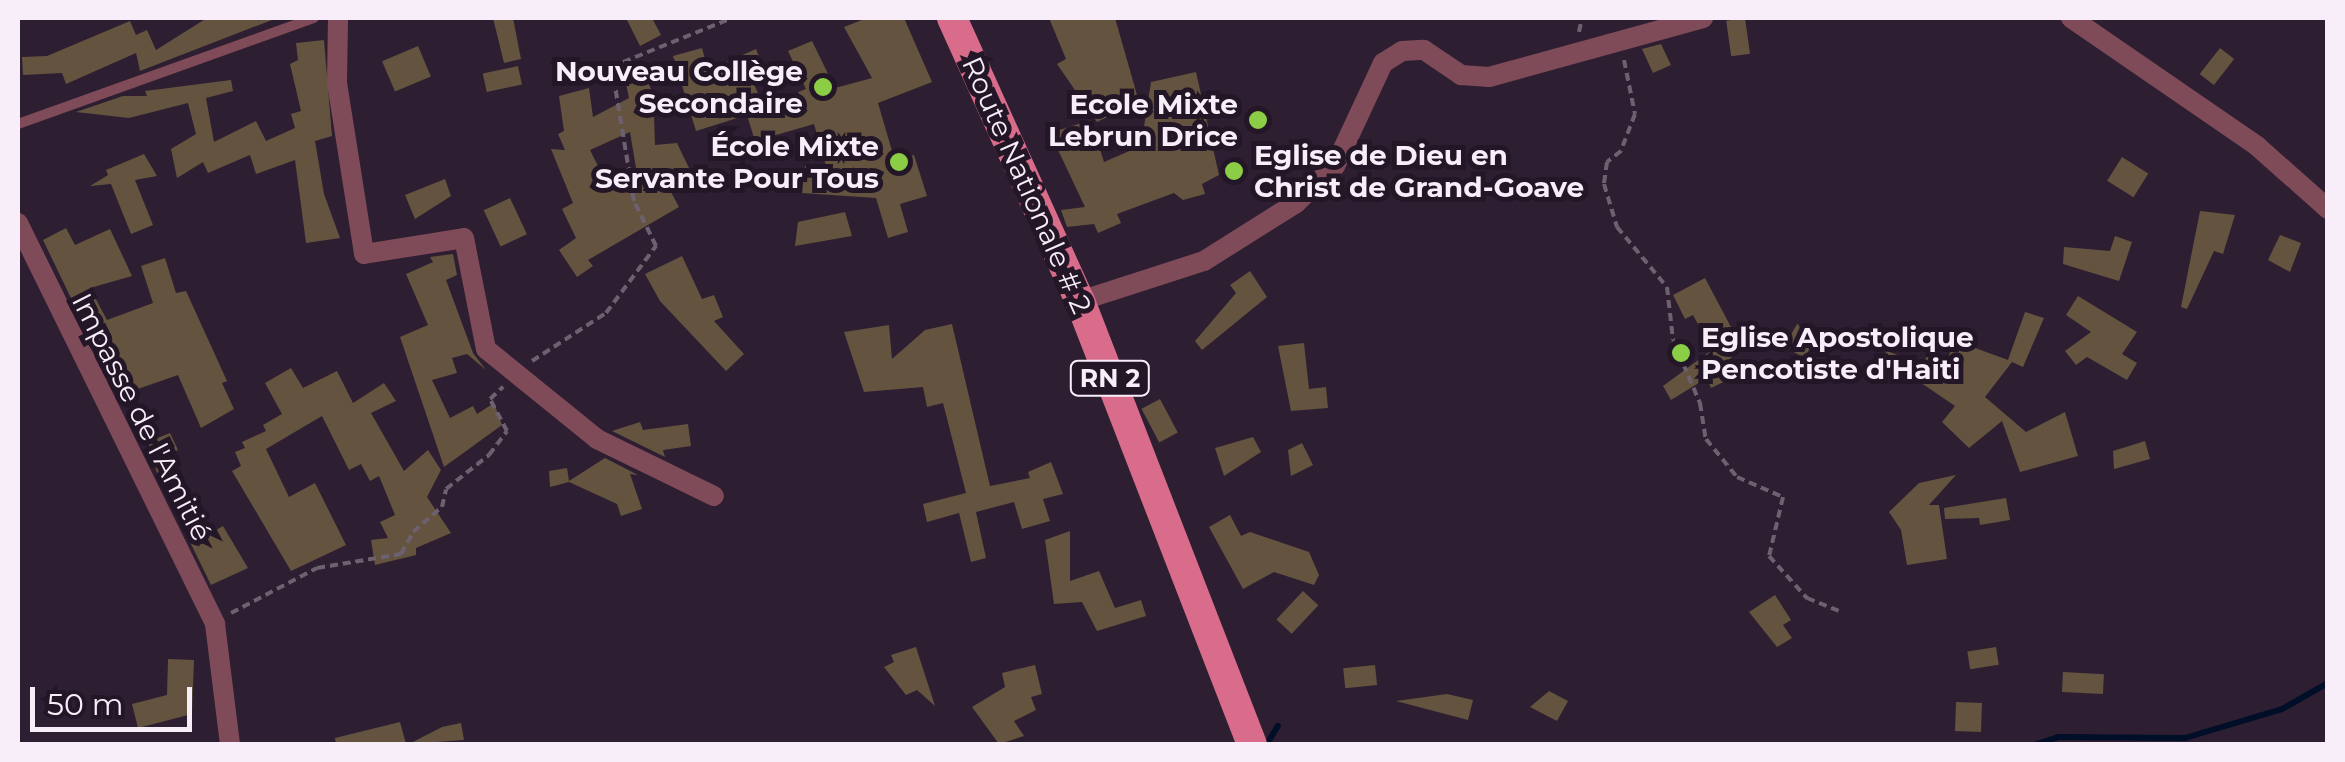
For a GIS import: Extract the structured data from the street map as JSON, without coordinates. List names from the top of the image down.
{
  "streets": {
    "main road": ["Route Nationale # 2", "RN 2"],
    "street": ["Impasse de l'Amitié"]
  },
  "places": [
    "Nouveau Collège Secondaire",
    "Ecole Mixte Lebrun Drice",
    "École Mixte Servante Pour Tous",
    "Eglise de Dieu en Christ de Grand-Goave",
    "Eglise Apostolique Pencotiste d'Haiti"
  ],
  "scale_bar": "50 m"
}
